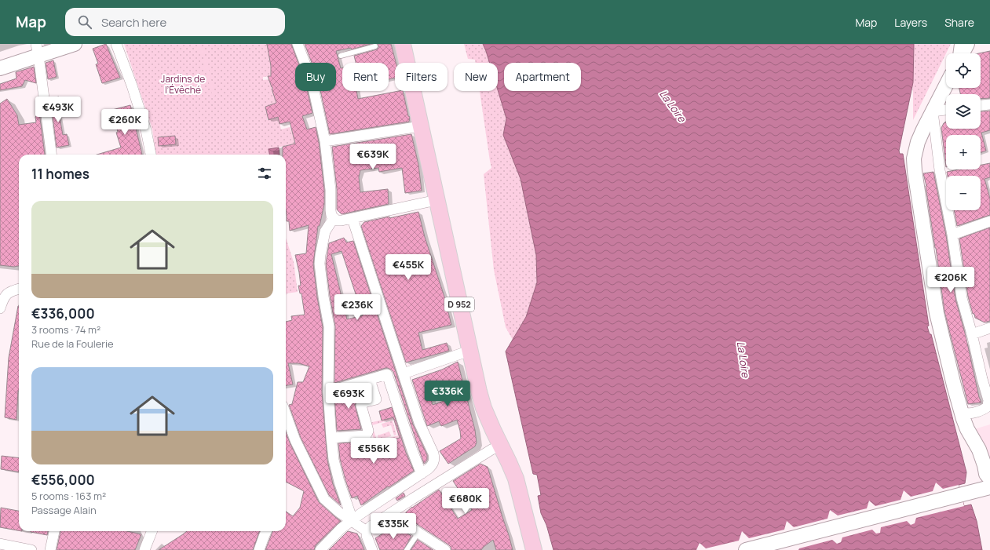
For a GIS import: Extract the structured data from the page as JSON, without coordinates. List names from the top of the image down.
{
  "streets": {
    "main road": ["D 952"]
  },
  "water": ["La Loire"],
  "parks": ["Jardins de l’Évêché"],
  "page": {
    "header": "Map",
    "search": "Search here",
    "nav": ["Map", "Layers", "Share"],
    "map_buttons": ["+", "−"],
    "chip": [
      "Buy",
      "Rent",
      "Filters",
      "New",
      "Apartment"
    ],
    "price": [
      "€493K",
      "€260K",
      "€639K",
      "€455K",
      "€206K",
      "€236K",
      "€336K",
      "€693K",
      "€556K",
      "€680K",
      "€335K"
    ],
    "heading": "11 homes",
    "list": [
      {
        "name": "€336,000",
        "note": "3 rooms · 74 m² · Rue de la Foulerie"
      },
      {
        "name": "€556,000",
        "note": "5 rooms · 163 m² · Passage Alain"
      }
    ]
  }
}
